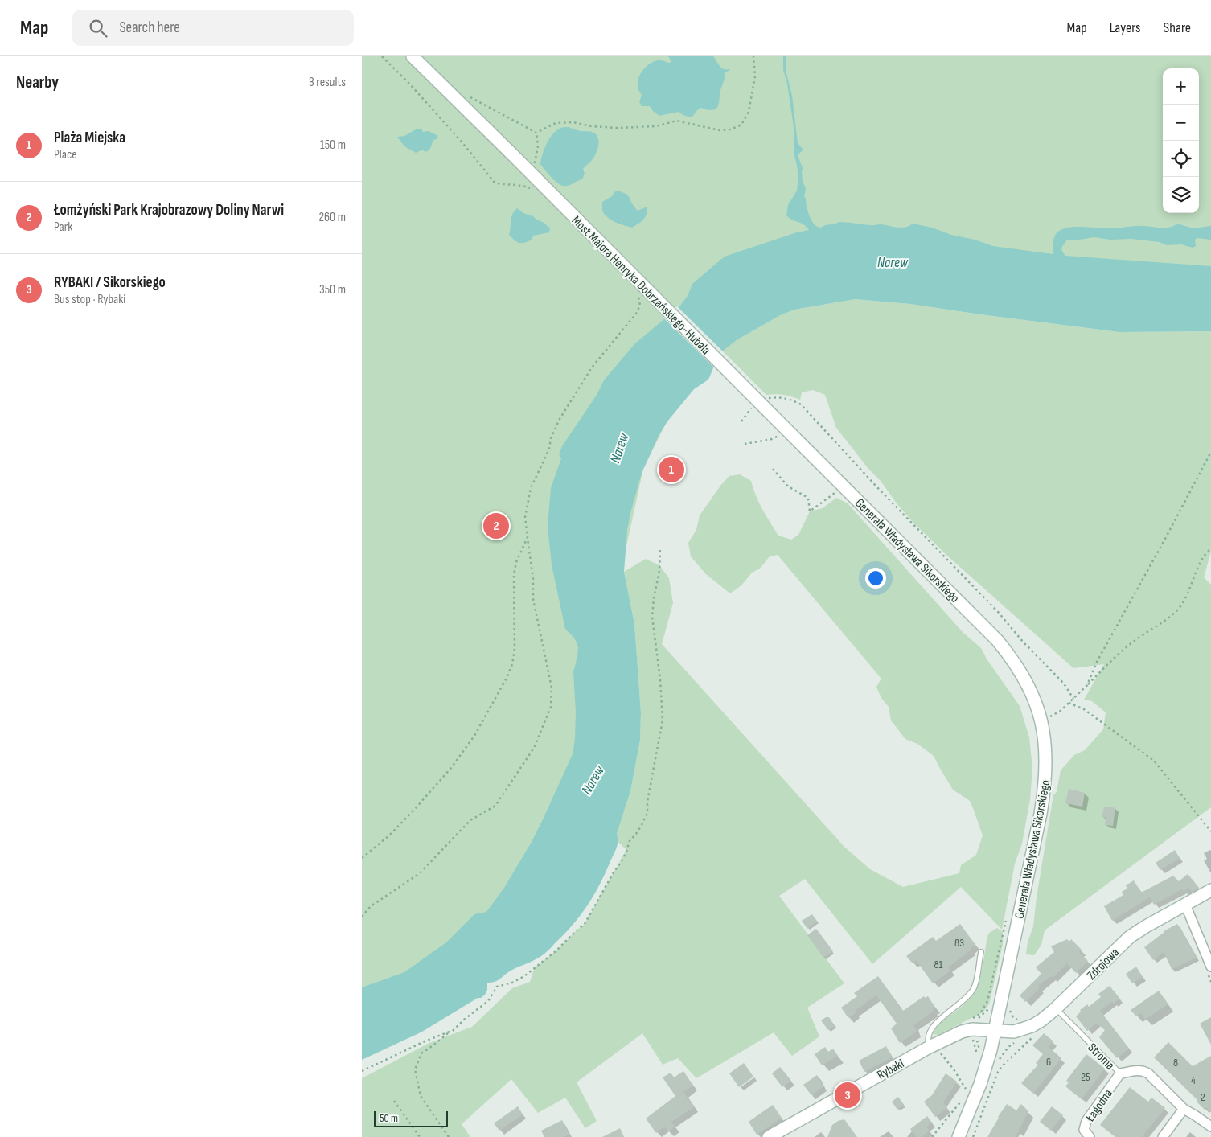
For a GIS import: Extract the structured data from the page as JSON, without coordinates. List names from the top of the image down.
{
  "streets": {
    "street": [
      "Most Majora Henryka Dobrzańskiego-Hubala",
      "Generała Władysława Sikorskiego",
      "Zdrojowa",
      "Stroma",
      "Rybaki",
      "Łagodna"
    ]
  },
  "crossings": [
    ["Most Majora Henryka Dobrzańskiego-Hubala", "Generała Władysława Sikorskiego"],
    ["Generała Władysława Sikorskiego", "Zdrojowa"],
    ["Generała Władysława Sikorskiego", "Rybaki"],
    ["Zdrojowa", "Stroma"],
    ["Zdrojowa", "Rybaki"],
    ["Stroma", "Łagodna"]
  ],
  "water": ["Narew"],
  "house_numbers": [
    "83",
    "81",
    "6",
    "8",
    "25",
    "4",
    "2"
  ],
  "scale_bar": "50 m",
  "page": {
    "header": "Map",
    "search": "Search here",
    "nav": ["Map", "Layers", "Share"],
    "heading": ["Nearby", "3 results"],
    "map_buttons": ["+", "−"],
    "list": [
      {
        "mark": "1",
        "name": "Plaża Miejska",
        "note": "Place",
        "value": "150 m"
      },
      {
        "mark": "2",
        "name": "Łomżyński Park Krajobrazowy Doliny Narwi",
        "note": "Park",
        "value": "260 m"
      },
      {
        "mark": "3",
        "name": "RYBAKI / Sikorskiego",
        "note": "Bus stop · Rybaki",
        "value": "350 m"
      }
    ],
    "pins": ["1", "2", "3"],
    "scale": "50 m"
  }
}
